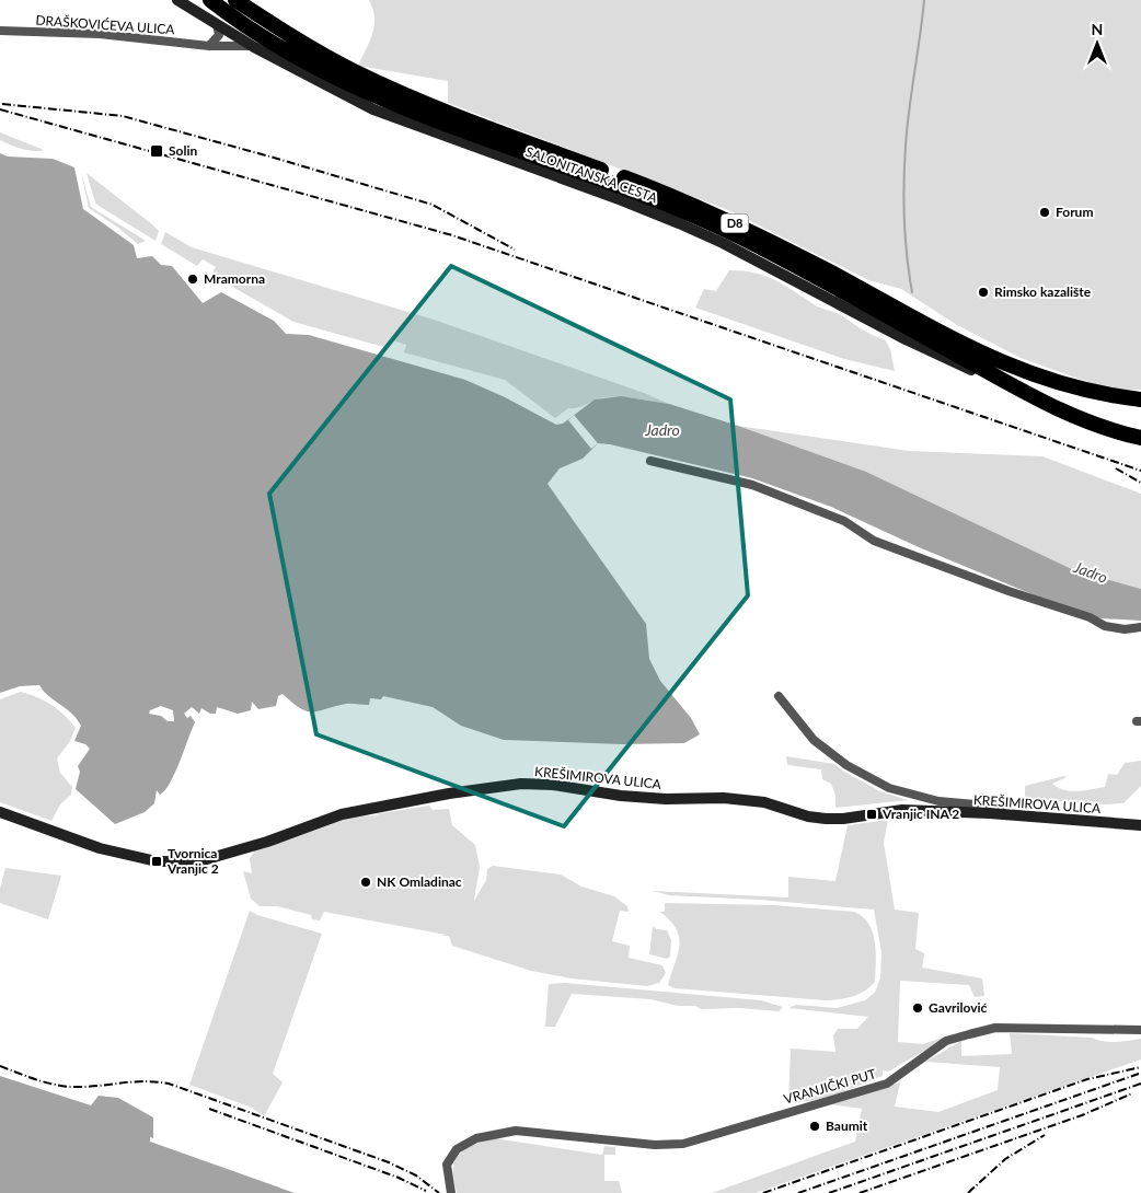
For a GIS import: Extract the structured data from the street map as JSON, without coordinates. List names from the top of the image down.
{
  "streets": {
    "highway": ["D8"],
    "main road": ["SALONITANSKA CESTA", "KREŠIMIROVA ULICA"],
    "street": ["DRAŠKOVIĆEVA ULICA", "VRANJIČKI PUT"]
  },
  "crossings": [
    ["DRAŠKOVIĆEVA ULICA", "SALONITANSKA CESTA"],
    ["SALONITANSKA CESTA", "D8"]
  ],
  "water": ["Jadro"],
  "places": {
    "transit": ["Solin", "Vranjic INA 2", "Tvornica Vranjic 2"],
    "other": [
      "Forum",
      "Mramorna",
      "Rimsko kazalište",
      "NK Omladinac",
      "Gavrilović",
      "Baumit"
    ]
  },
  "north": "top"
}
